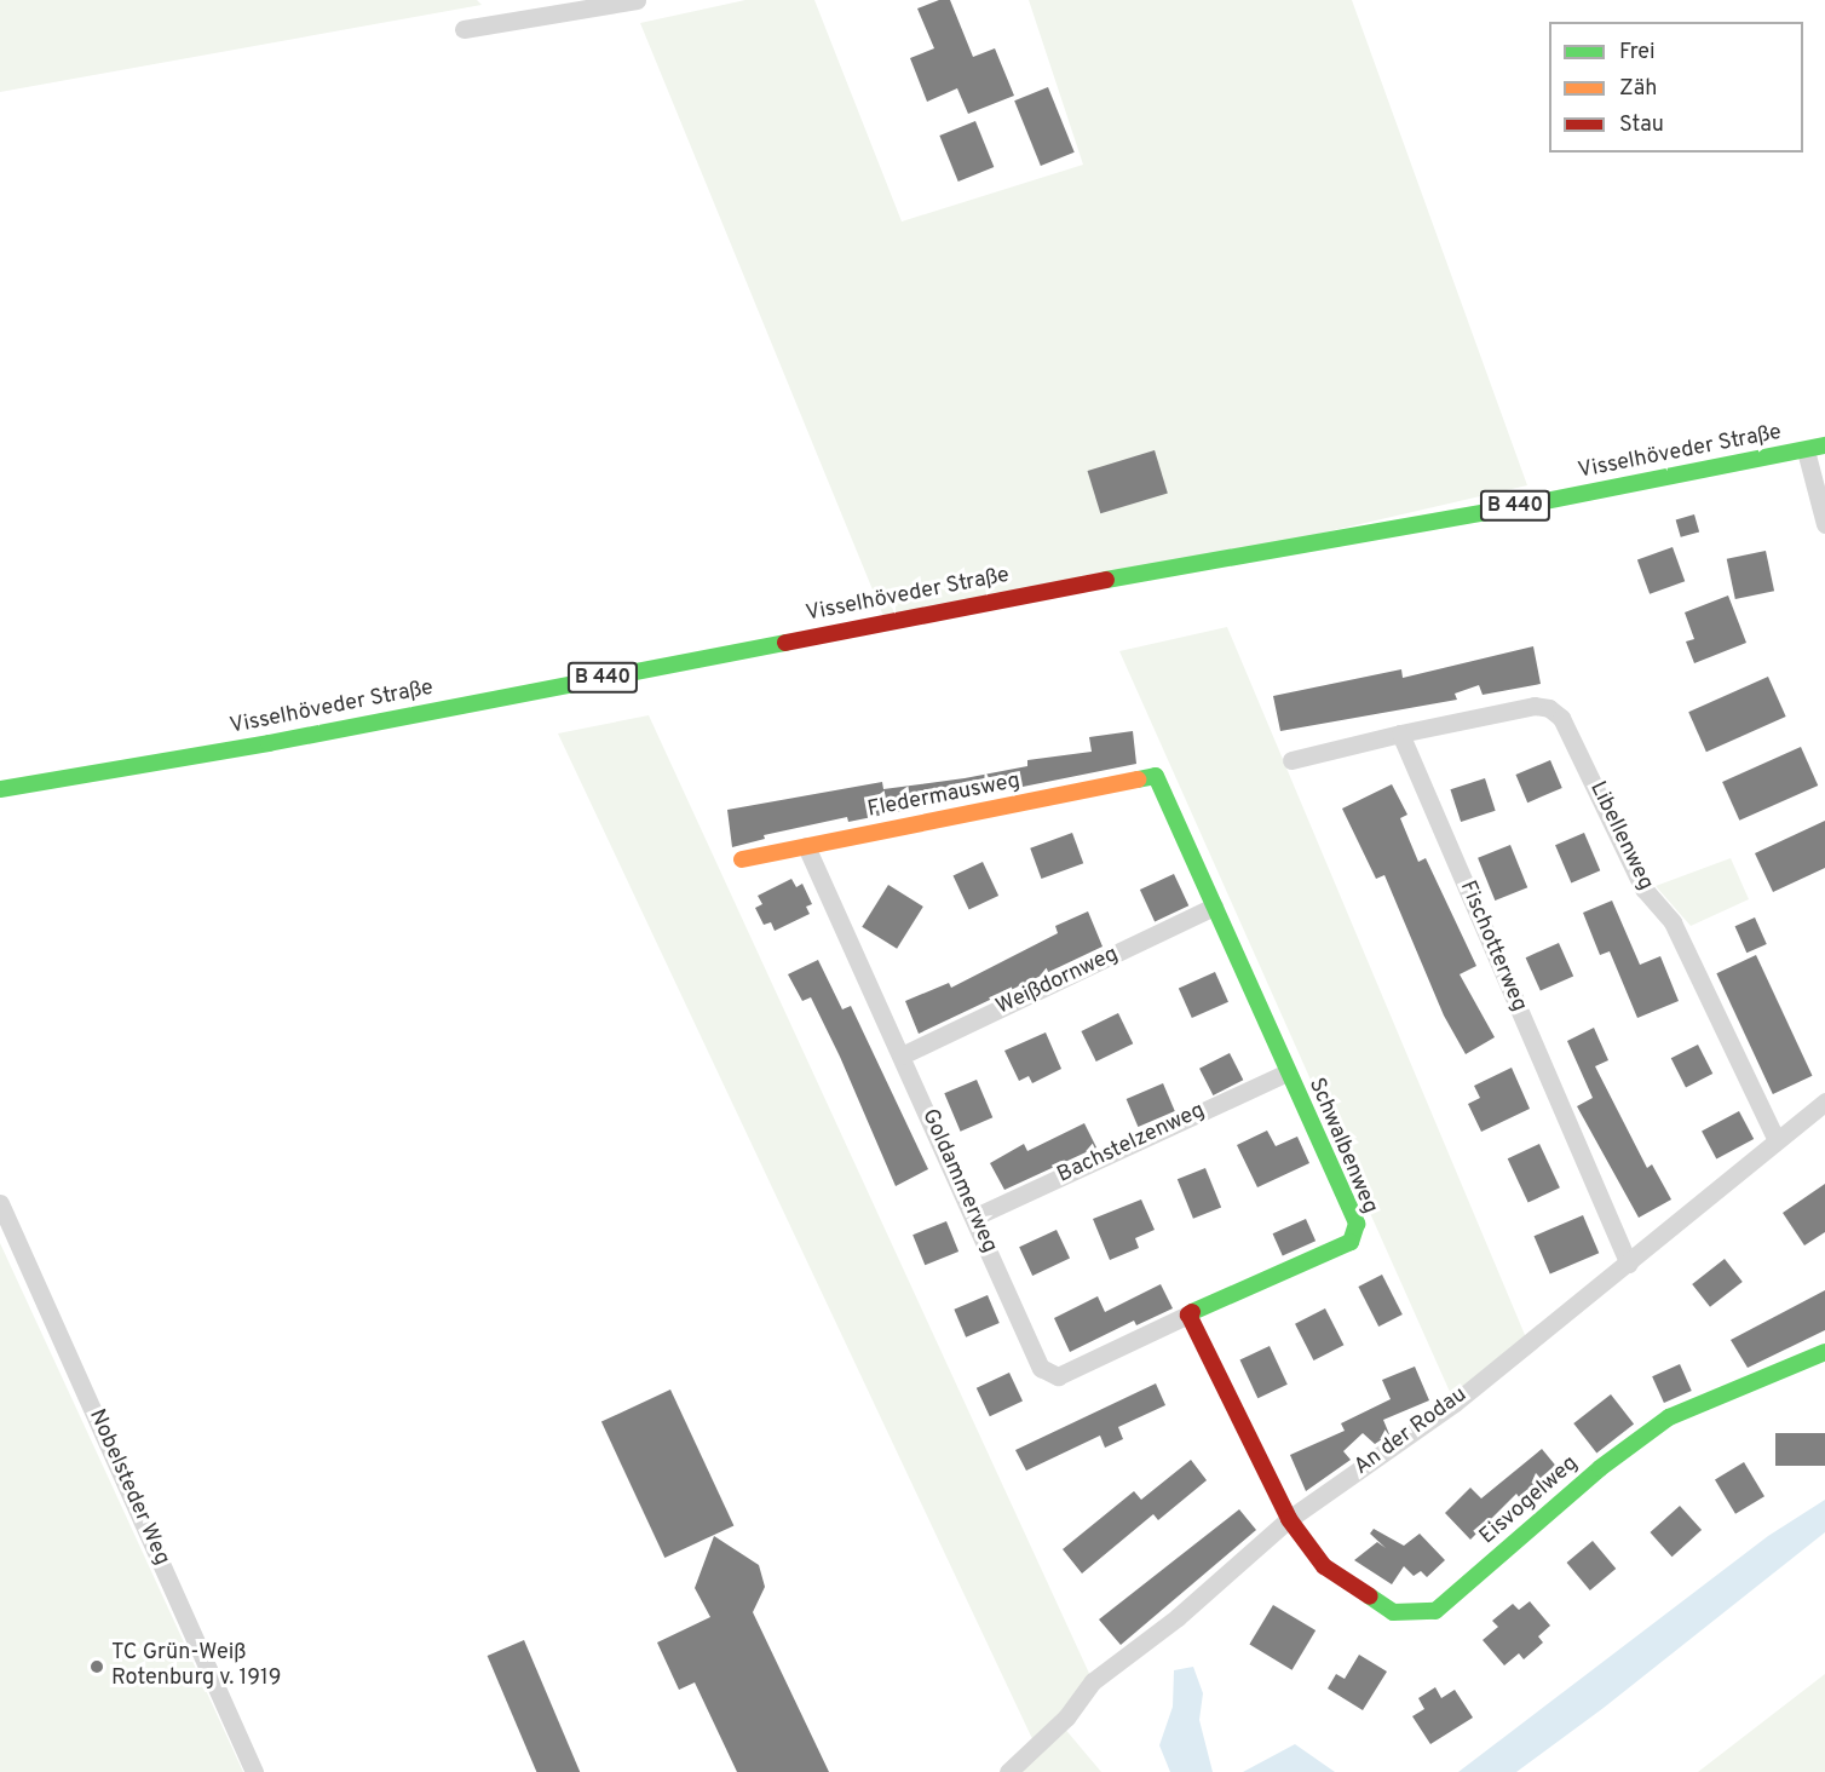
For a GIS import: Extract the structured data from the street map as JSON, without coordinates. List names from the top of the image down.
{
  "streets": {
    "street": [
      "Visselhöveder Straße",
      "B 440",
      "Fledermausweg",
      "Libellenweg",
      "Fischotterweg",
      "Weißdornweg",
      "Bachstelzenweg",
      "Schwalbenweg",
      "Goldammerweg",
      "An der Rodau",
      "Nobelsteder Weg",
      "Eisvogelweg"
    ]
  },
  "crossings": [
    ["Fledermausweg", "Schwalbenweg"],
    ["Fledermausweg", "Goldammerweg"],
    ["Libellenweg", "Fischotterweg"],
    ["Libellenweg", "An der Rodau"],
    ["Fischotterweg", "An der Rodau"],
    ["Weißdornweg", "Schwalbenweg"],
    ["Weißdornweg", "Goldammerweg"],
    ["Bachstelzenweg", "Schwalbenweg"],
    ["Bachstelzenweg", "Goldammerweg"],
    ["Schwalbenweg", "Goldammerweg"],
    ["An der Rodau", "Eisvogelweg"]
  ],
  "places": ["TC Grün-Weiß Rotenburg v. 1919"],
  "legend": ["Frei", "Zäh", "Stau"]
}
